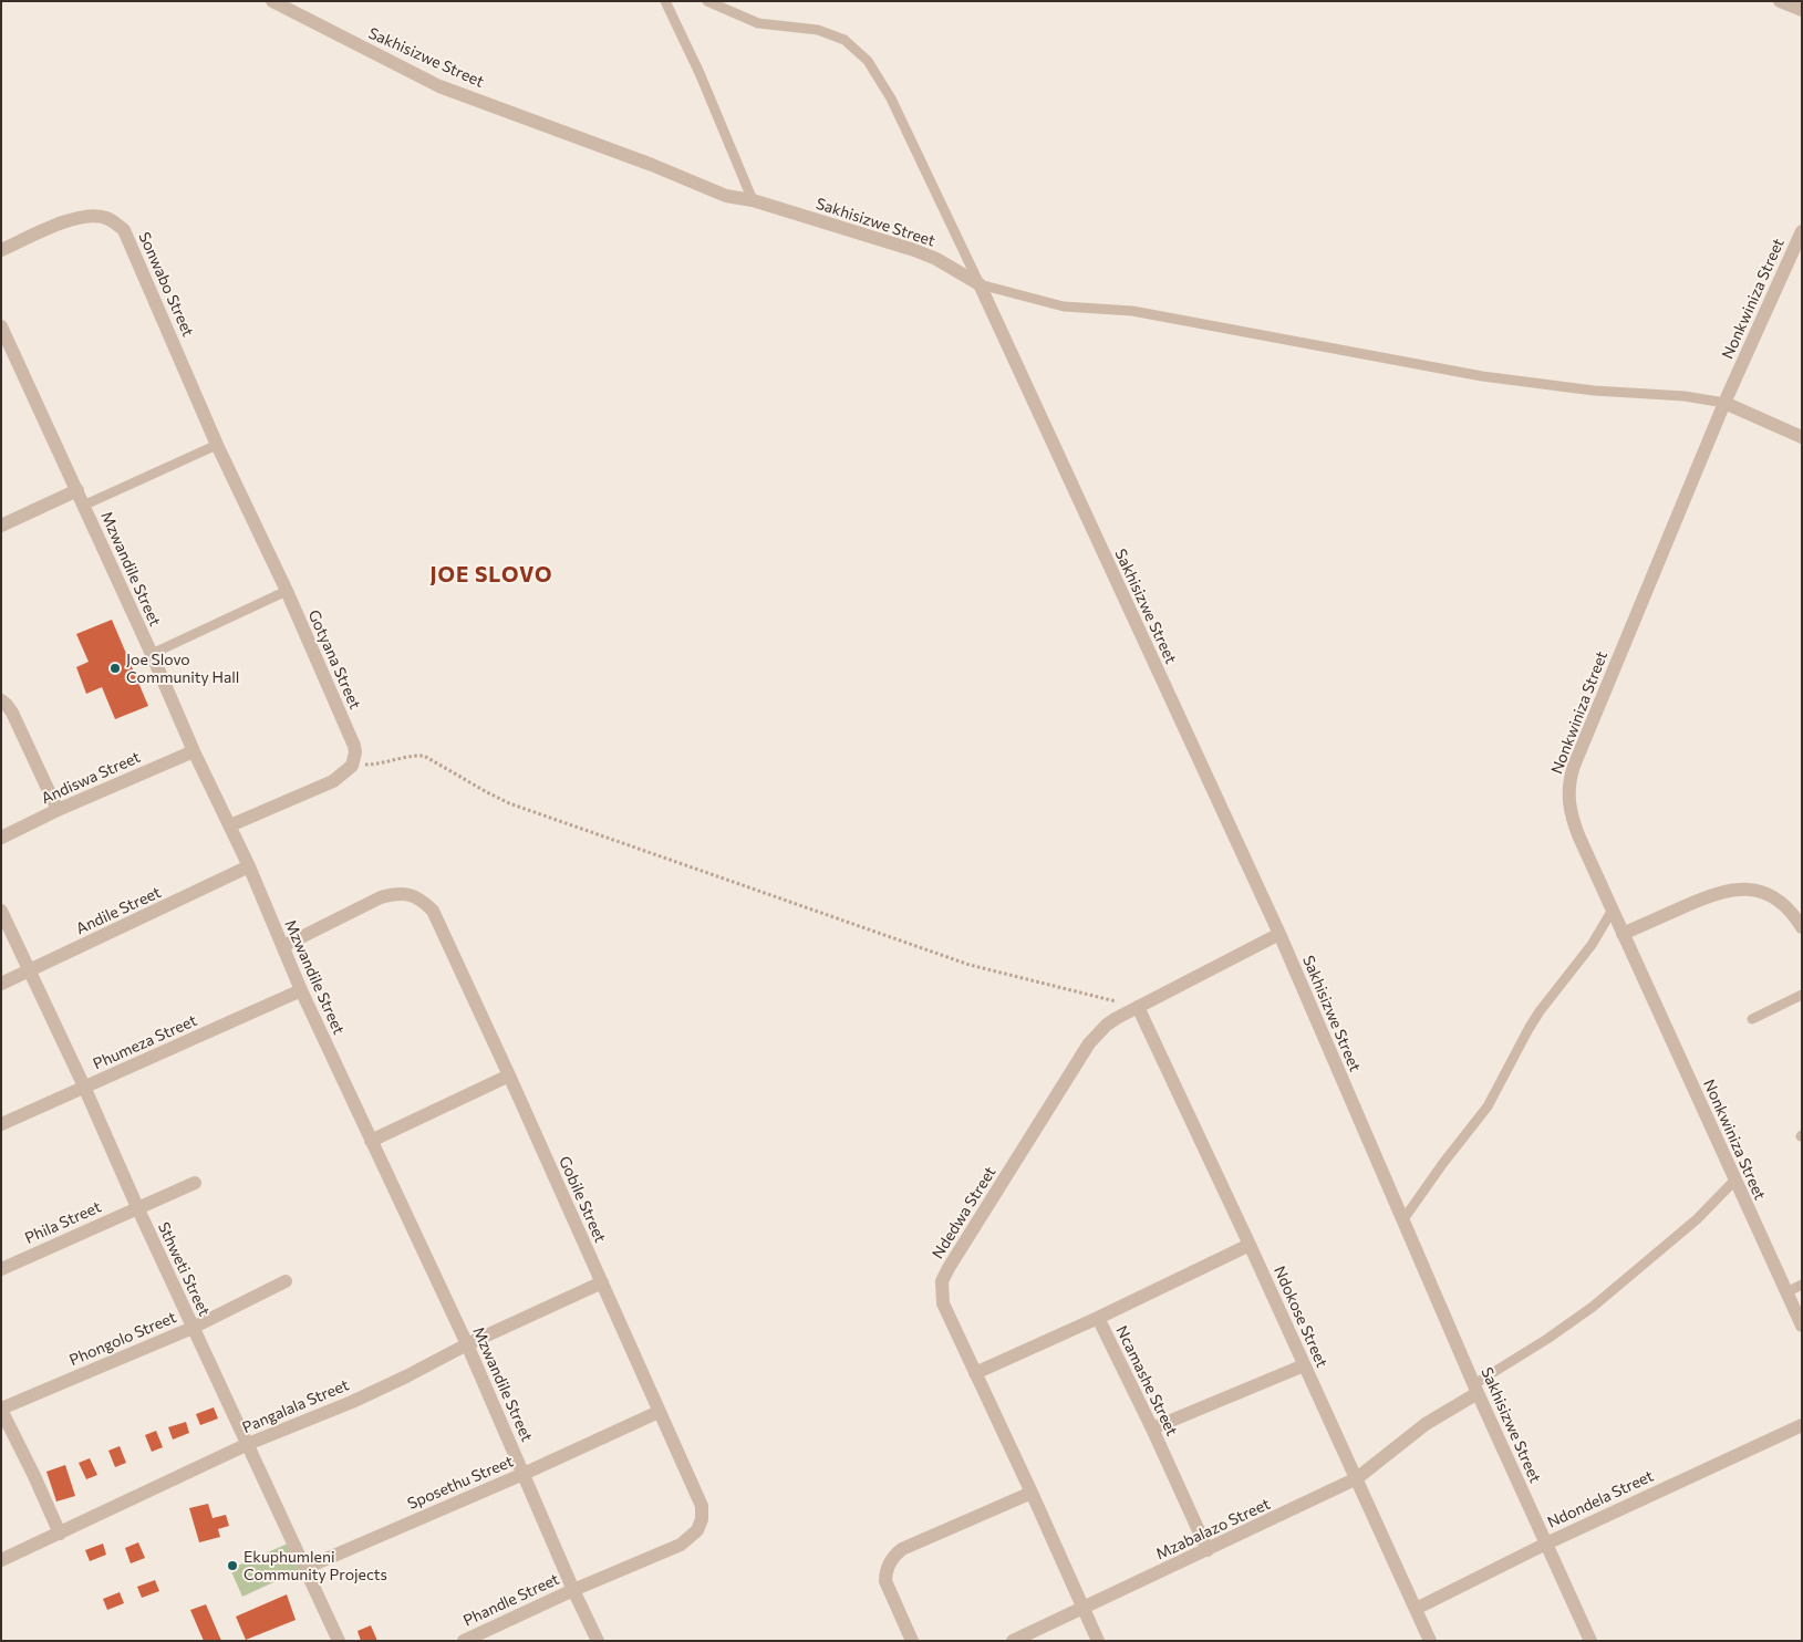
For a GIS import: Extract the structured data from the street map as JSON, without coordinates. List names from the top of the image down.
{
  "streets": {
    "street": [
      "Sakhisizwe Street",
      "Sonwabo Street",
      "Nonkwiniza Street",
      "Mzwandile Street",
      "Gotyana Street",
      "Andiswa Street",
      "Andile Street",
      "Phumeza Street",
      "Gobile Street",
      "Ndedwa Street",
      "Phila Street",
      "Sthweti Street",
      "Ndokose Street",
      "Phongolo Street",
      "Ncamashe Street",
      "Pangalala Street",
      "Sposethu Street",
      "Ndondela Street",
      "Mzabalazo Street",
      "Phandle Street"
    ]
  },
  "crossings": [
    ["Sakhisizwe Street", "Ndedwa Street"],
    ["Sakhisizwe Street", "Ndondela Street"],
    ["Sakhisizwe Street", "Mzabalazo Street"],
    ["Sonwabo Street", "Gotyana Street"],
    ["Mzwandile Street", "Andiswa Street"],
    ["Mzwandile Street", "Andile Street"],
    ["Mzwandile Street", "Phumeza Street"],
    ["Mzwandile Street", "Gobile Street"],
    ["Mzwandile Street", "Pangalala Street"],
    ["Mzwandile Street", "Sposethu Street"],
    ["Mzwandile Street", "Phandle Street"],
    ["Andile Street", "Sthweti Street"],
    ["Phumeza Street", "Sthweti Street"],
    ["Gobile Street", "Pangalala Street"],
    ["Gobile Street", "Sposethu Street"],
    ["Gobile Street", "Phandle Street"],
    ["Ndedwa Street", "Ndokose Street"],
    ["Ndedwa Street", "Ncamashe Street"],
    ["Ndedwa Street", "Mzabalazo Street"],
    ["Phila Street", "Sthweti Street"],
    ["Sthweti Street", "Phongolo Street"],
    ["Sthweti Street", "Pangalala Street"],
    ["Sthweti Street", "Sposethu Street"],
    ["Ndokose Street", "Ndondela Street"],
    ["Ndokose Street", "Mzabalazo Street"],
    ["Ncamashe Street", "Mzabalazo Street"]
  ],
  "districts": ["JOE SLOVO"],
  "places": ["Joe Slovo Community Hall", "Ekuphumleni Community Projects"]
}
